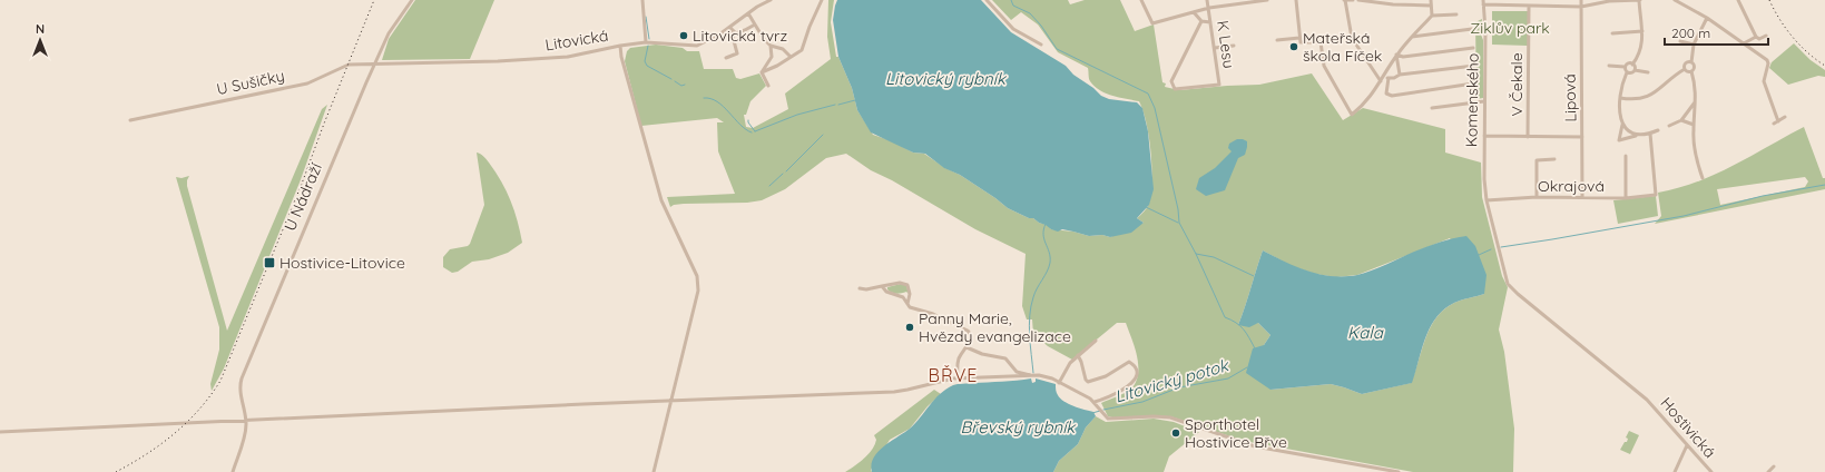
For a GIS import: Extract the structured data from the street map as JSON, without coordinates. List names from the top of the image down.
{
  "streets": {
    "street": [
      "Litovická",
      "K Lesu",
      "U Sušičky",
      "V Čekale",
      "Lipová",
      "Komenského",
      "Okrajová",
      "U Nádraží",
      "Hostivická"
    ]
  },
  "crossings": [
    ["Litovická", "U Sušičky"],
    ["Litovická", "U Nádraží"],
    ["U Sušičky", "U Nádraží"],
    ["Lipová", "Okrajová"],
    ["Komenského", "Okrajová"],
    ["Komenského", "Hostivická"]
  ],
  "districts": ["BŘVE"],
  "water": [
    "Litovický rybník",
    "Kala",
    "Litovický potok",
    "Břevský rybník"
  ],
  "parks": ["Ziklův park"],
  "places": {
    "other": [
      "Litovická tvrz",
      "Mateřská škola Fíček",
      "Panny Marie, Hvězdy evangelizace",
      "Sporthotel Hostivice Břve"
    ],
    "transit": ["Hostivice-Litovice"]
  },
  "scale_bar": "200 m",
  "north": "top"
}
